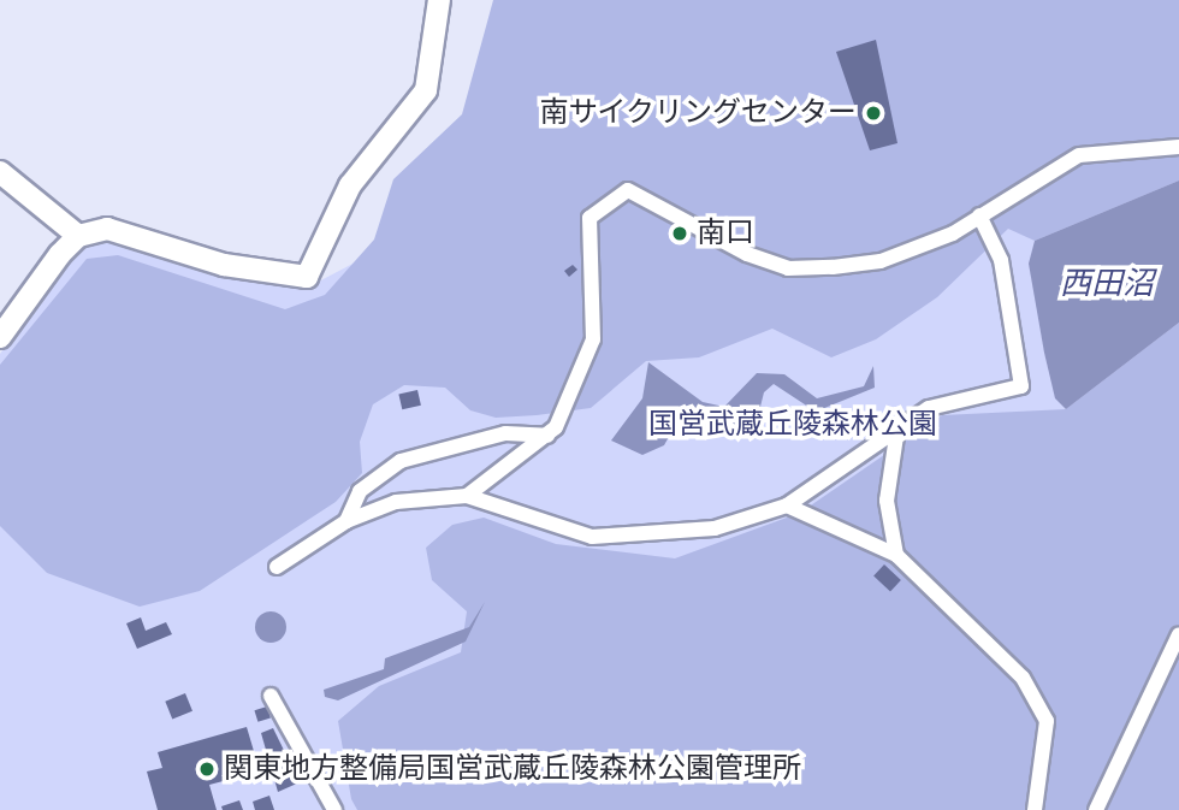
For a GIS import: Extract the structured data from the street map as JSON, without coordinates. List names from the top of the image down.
{
  "water": ["西田沼"],
  "parks": ["国営武蔵丘陵森林公園"],
  "places": ["南サイクリングセンター", "南口", "関東地方整備局国営武蔵丘陵森林公園管理所"]
}
